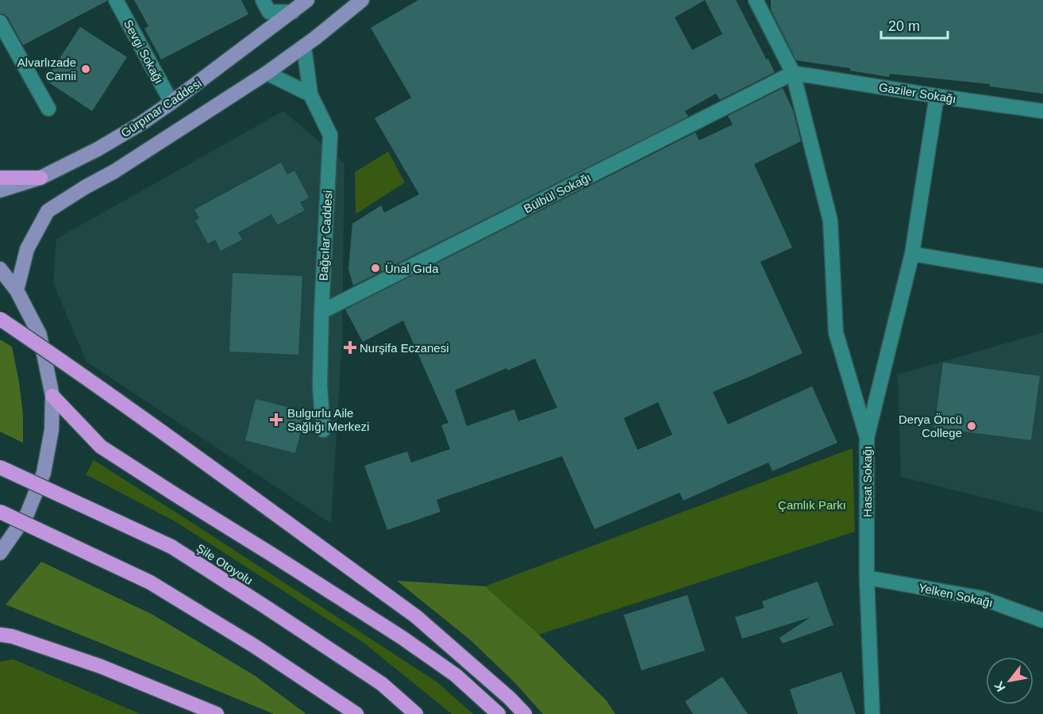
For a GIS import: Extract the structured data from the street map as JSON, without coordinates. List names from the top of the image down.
{
  "streets": {
    "highway": ["Şile Otoyolu"],
    "main road": ["Gürpınar Caddesi"],
    "street": [
      "Sevgi Sokağı",
      "Gaziler Sokağı",
      "Bülbül Sokağı",
      "Bağcılar Caddesi",
      "Hasat Sokağı",
      "Yelken Sokağı"
    ]
  },
  "crossings": [
    ["Sevgi Sokağı", "Gürpınar Caddesi"],
    ["Gaziler Sokağı", "Bülbül Sokağı"],
    ["Gaziler Sokağı", "Hasat Sokağı"],
    ["Bülbül Sokağı", "Bağcılar Caddesi"],
    ["Hasat Sokağı", "Yelken Sokağı"]
  ],
  "parks": ["Çamlık Parkı"],
  "places": {
    "other": ["Alvarlızade Camii", "Ünal Gıda", "Derya Öncü College"],
    "health": ["Nurşifa Eczanesi", "Bulgurlu Aile Sağlığı Merkezi"]
  },
  "scale_bar": "20 m",
  "north": "bottom left"
}
